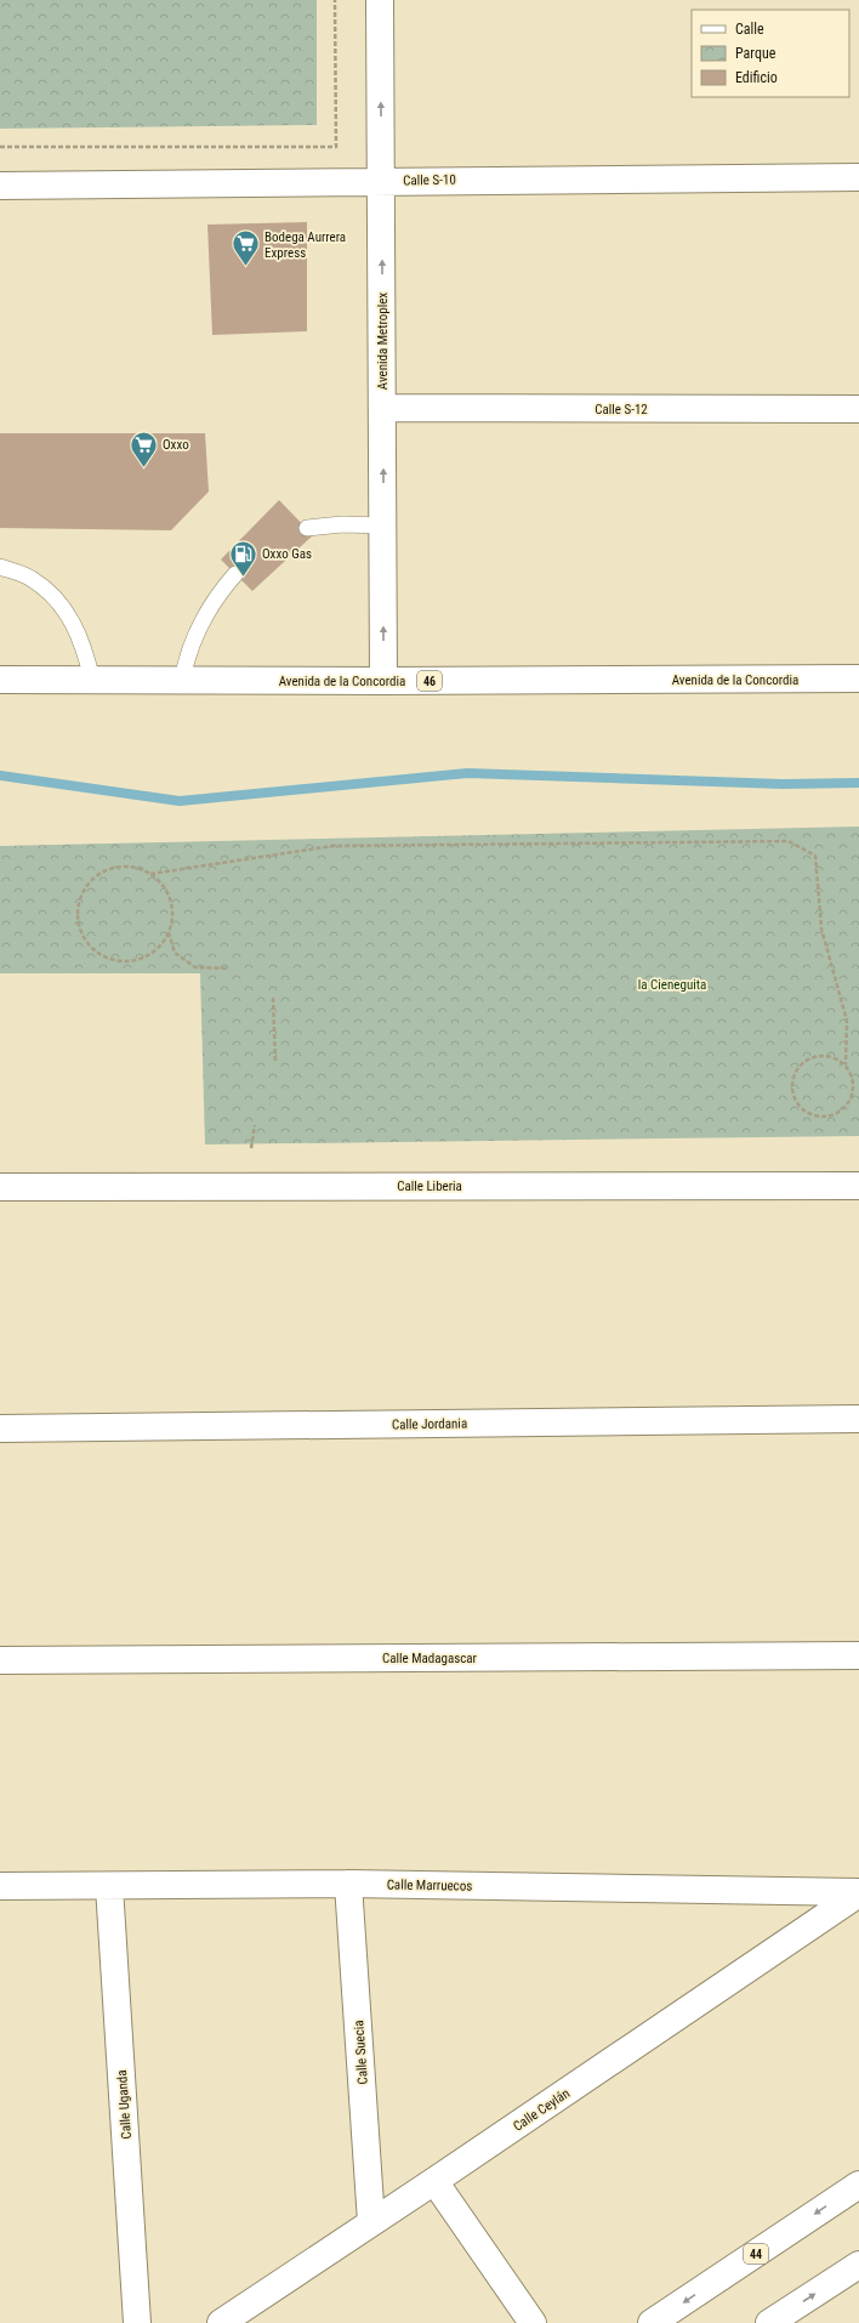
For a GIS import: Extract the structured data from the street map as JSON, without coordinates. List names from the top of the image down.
{
  "streets": {
    "street": [
      "Calle S-10",
      "Avenida Metroplex",
      "Calle S-12",
      "Avenida de la Concordia",
      "46",
      "Calle Liberia",
      "Calle Jordania",
      "Calle Madagascar",
      "Calle Marruecos",
      "Calle Suecia",
      "Calle Uganda",
      "Calle Ceylán",
      "44"
    ]
  },
  "crossings": [
    ["Calle S-10", "Avenida Metroplex"],
    ["Avenida Metroplex", "Calle S-12"],
    ["Avenida Metroplex", "Avenida de la Concordia"],
    ["Calle Marruecos", "Calle Suecia"],
    ["Calle Marruecos", "Calle Uganda"],
    ["Calle Marruecos", "Calle Ceylán"],
    ["Calle Suecia", "Calle Ceylán"]
  ],
  "one_way": ["Avenida Metroplex"],
  "parks": ["la Cieneguita"],
  "places": {
    "supermarket": ["Bodega Aurrera Express", "Oxxo"],
    "fuel station": ["Oxxo Gas"]
  },
  "legend": ["Calle", "Parque", "Edificio"]
}
